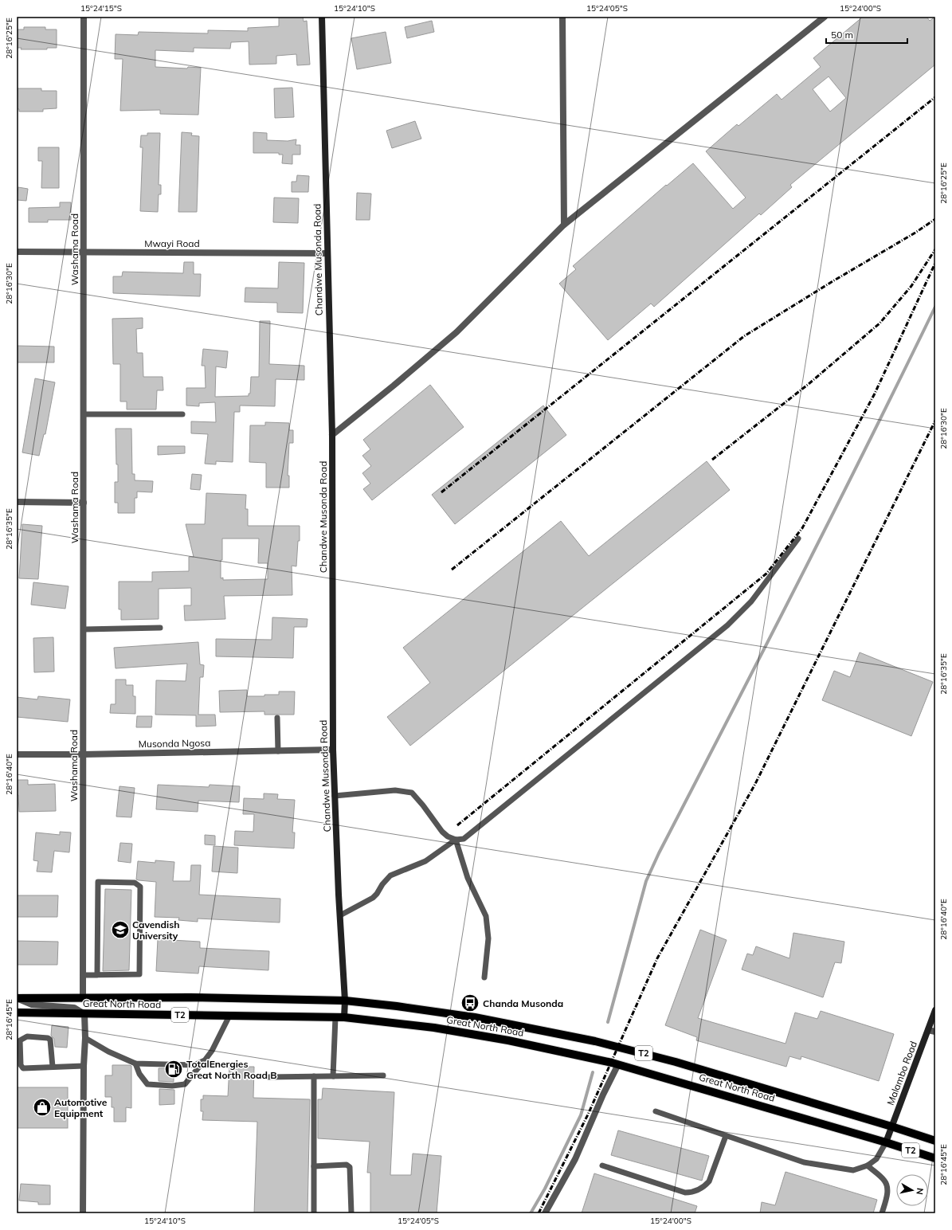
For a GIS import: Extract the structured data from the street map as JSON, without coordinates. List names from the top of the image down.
{
  "streets": {
    "main road": ["Great North Road", "T2"],
    "street": [
      "Mwayi Road",
      "Washama Road",
      "Chandwe Musonda Road",
      "Musonda Ngosa",
      "Malambo Road"
    ]
  },
  "crossings": [
    ["Mwayi Road", "Washama Road"],
    ["Mwayi Road", "Chandwe Musonda Road"],
    ["Washama Road", "Musonda Ngosa"],
    ["Washama Road", "Great North Road"],
    ["Chandwe Musonda Road", "Musonda Ngosa"],
    ["Chandwe Musonda Road", "Great North Road"],
    ["Great North Road", "Malambo Road"]
  ],
  "places": {
    "school or university": ["Cavendish University"],
    "bus stop": ["Chanda Musonda"],
    "fuel station": ["TotalEnergies Great North Road B"],
    "shop": ["Automotive Equipment"]
  },
  "scale_bar": "50 m",
  "north": "right",
  "coordinates": [
    "15°24'15\"S",
    "15°24'10\"S",
    "15°24'05\"S",
    "15°24'00\"S",
    "28°16'25\"E",
    "28°16'30\"E",
    "28°16'35\"E",
    "28°16'40\"E",
    "28°16'45\"E"
  ]
}
